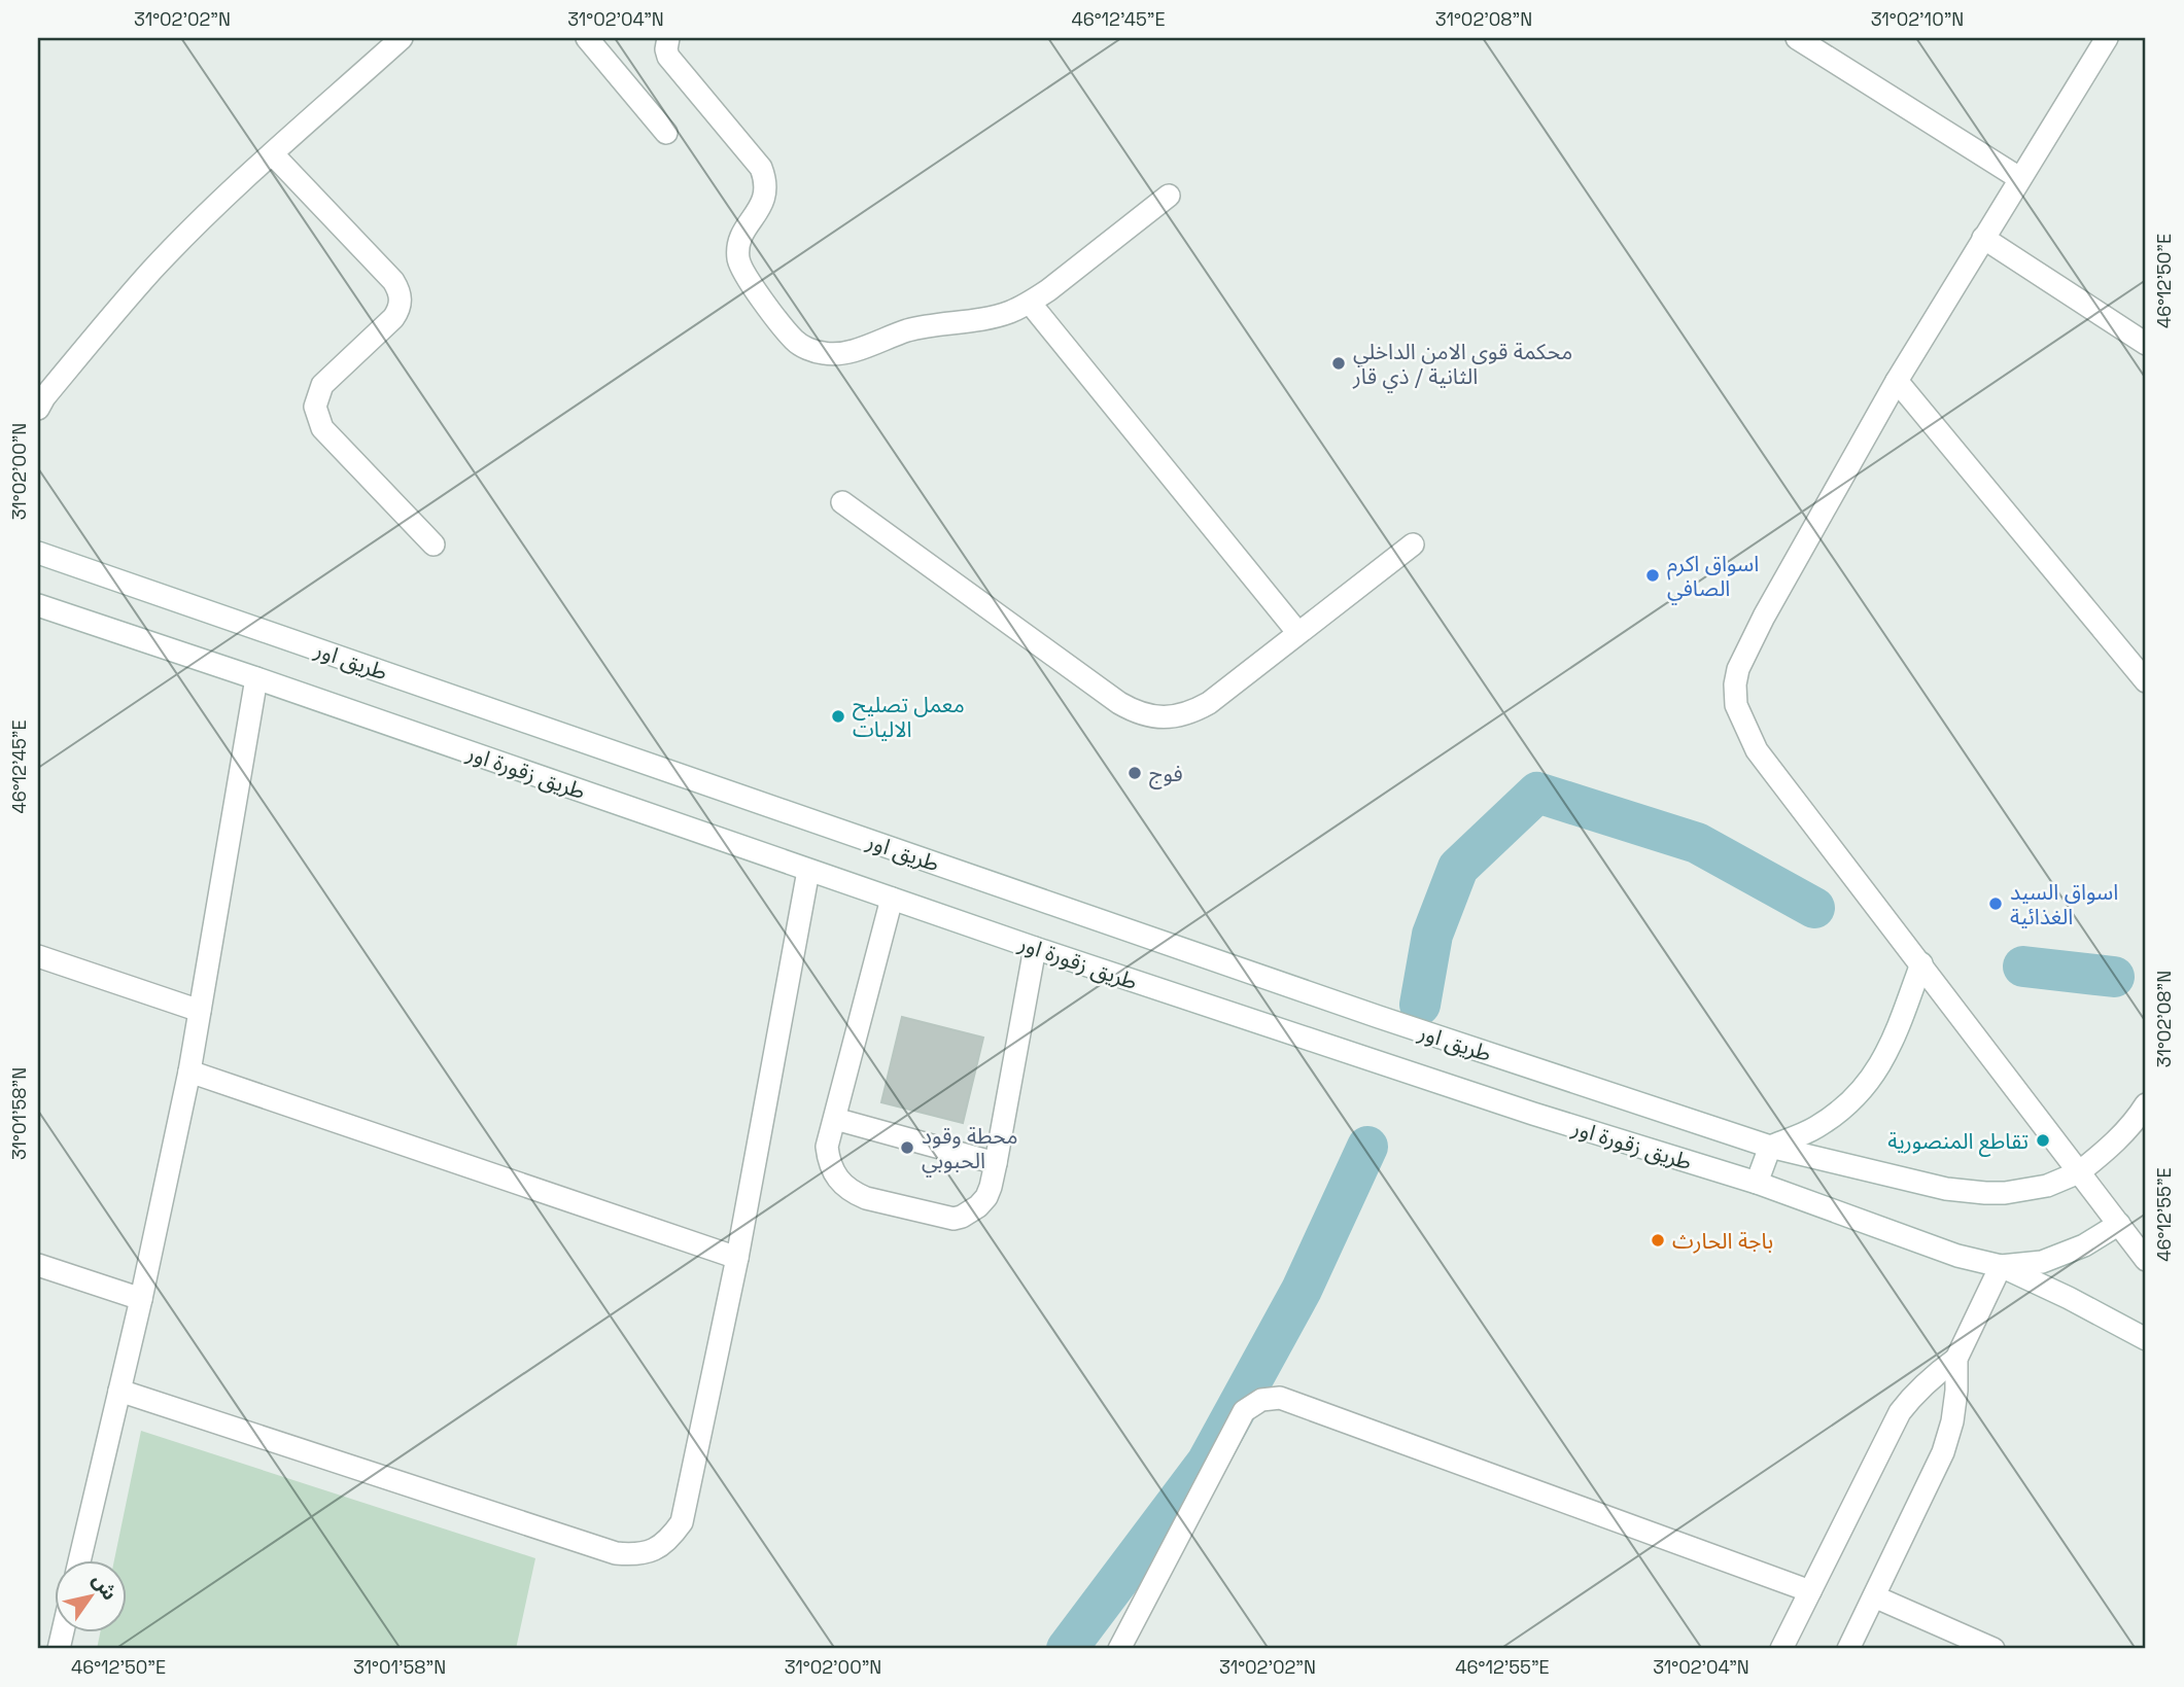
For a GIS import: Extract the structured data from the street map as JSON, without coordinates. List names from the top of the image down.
{
  "streets": {
    "street": ["طريق اور", "طريق زقورة اور"]
  },
  "places": [
    "محكمة قوى الامن الداخلي الثانية / ذي قار",
    "اسواق اكرم الصافي",
    "معمل تصليح الاليات",
    "فوج",
    "اسواق السيد الغذائية",
    "تقاطع المنصورية",
    "محطة وقود الحبوبي",
    "باجة الحارث"
  ],
  "north": "top right",
  "coordinates": [
    "31°02'02\"N",
    "31°02'04\"N",
    "46°12'45\"E",
    "31°02'08\"N",
    "31°02'10\"N",
    "46°12'50\"E",
    "31°02'00\"N",
    "31°01'58\"N",
    "46°12'55\"E"
  ]
}
